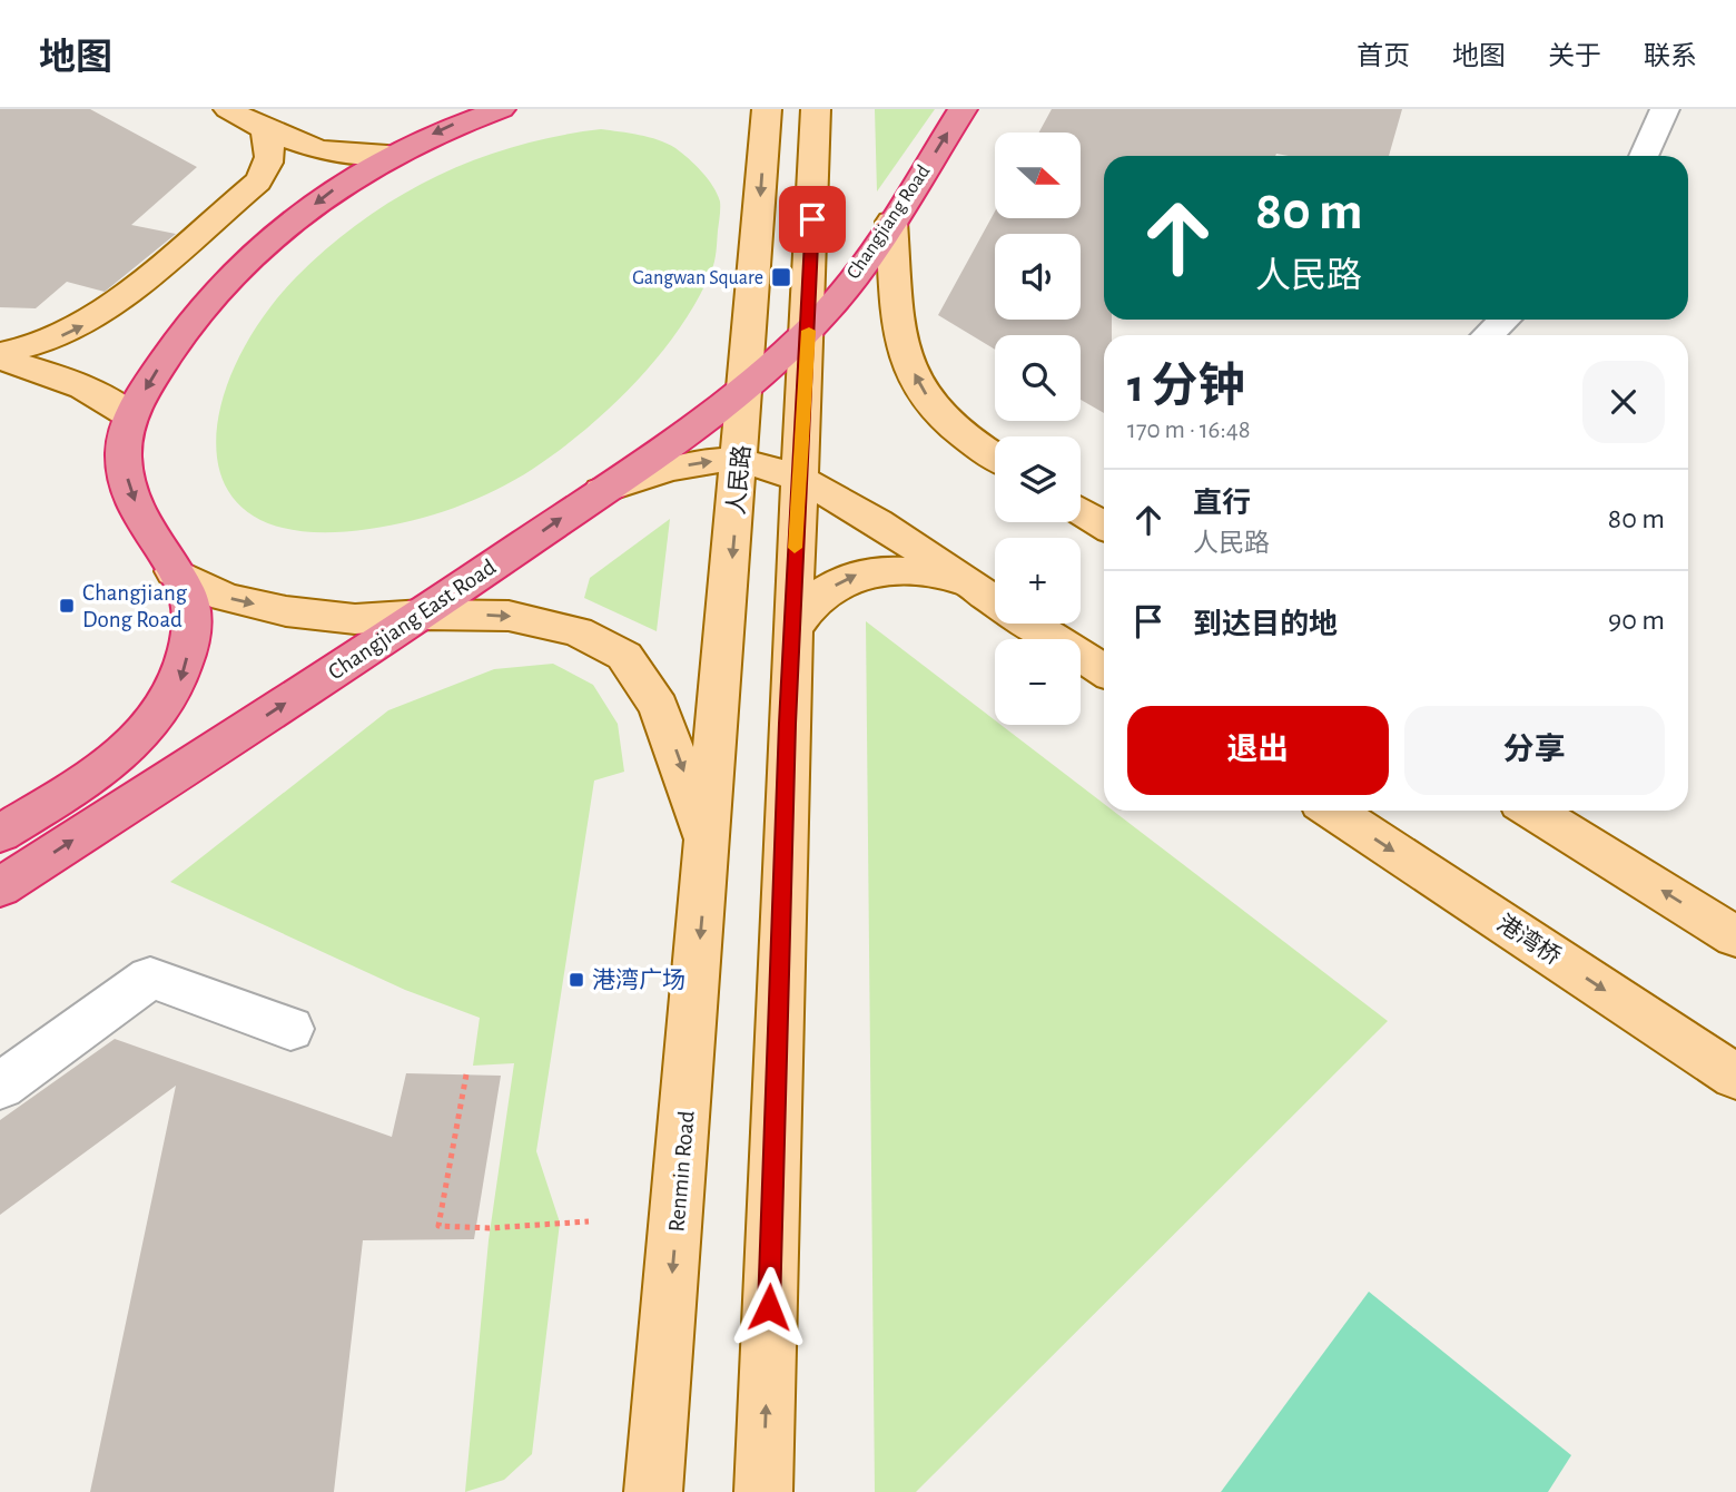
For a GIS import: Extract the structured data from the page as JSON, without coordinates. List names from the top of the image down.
{
  "streets": {
    "highway": ["Changjiang Road", "Changjiang East Road"],
    "main road": ["人民路", "港湾桥", "Renmin Road"]
  },
  "crossings": [
    ["Changjiang Road", "Changjiang East Road"],
    ["人民路", "Changjiang East Road"],
    ["人民路", "Renmin Road"]
  ],
  "one_way": ["Changjiang Road", "Changjiang East Road"],
  "places": {
    "transit": ["Gangwan Square", "Changjiang Dong Road", "港湾广场"]
  },
  "north": "right",
  "page": {
    "header": "地图",
    "nav": [
      "首页",
      "地图",
      "关于",
      "联系"
    ],
    "map_buttons": ["+", "−"],
    "turn": ["80 m", "人民路"],
    "heading": ["1 分钟", "170 m · 16:48"],
    "list": [
      {
        "name": "直行",
        "note": "人民路",
        "value": "80 m"
      },
      {
        "name": "到达目的地",
        "value": "90 m"
      }
    ],
    "buttons": ["退出", "分享"]
  }
}
